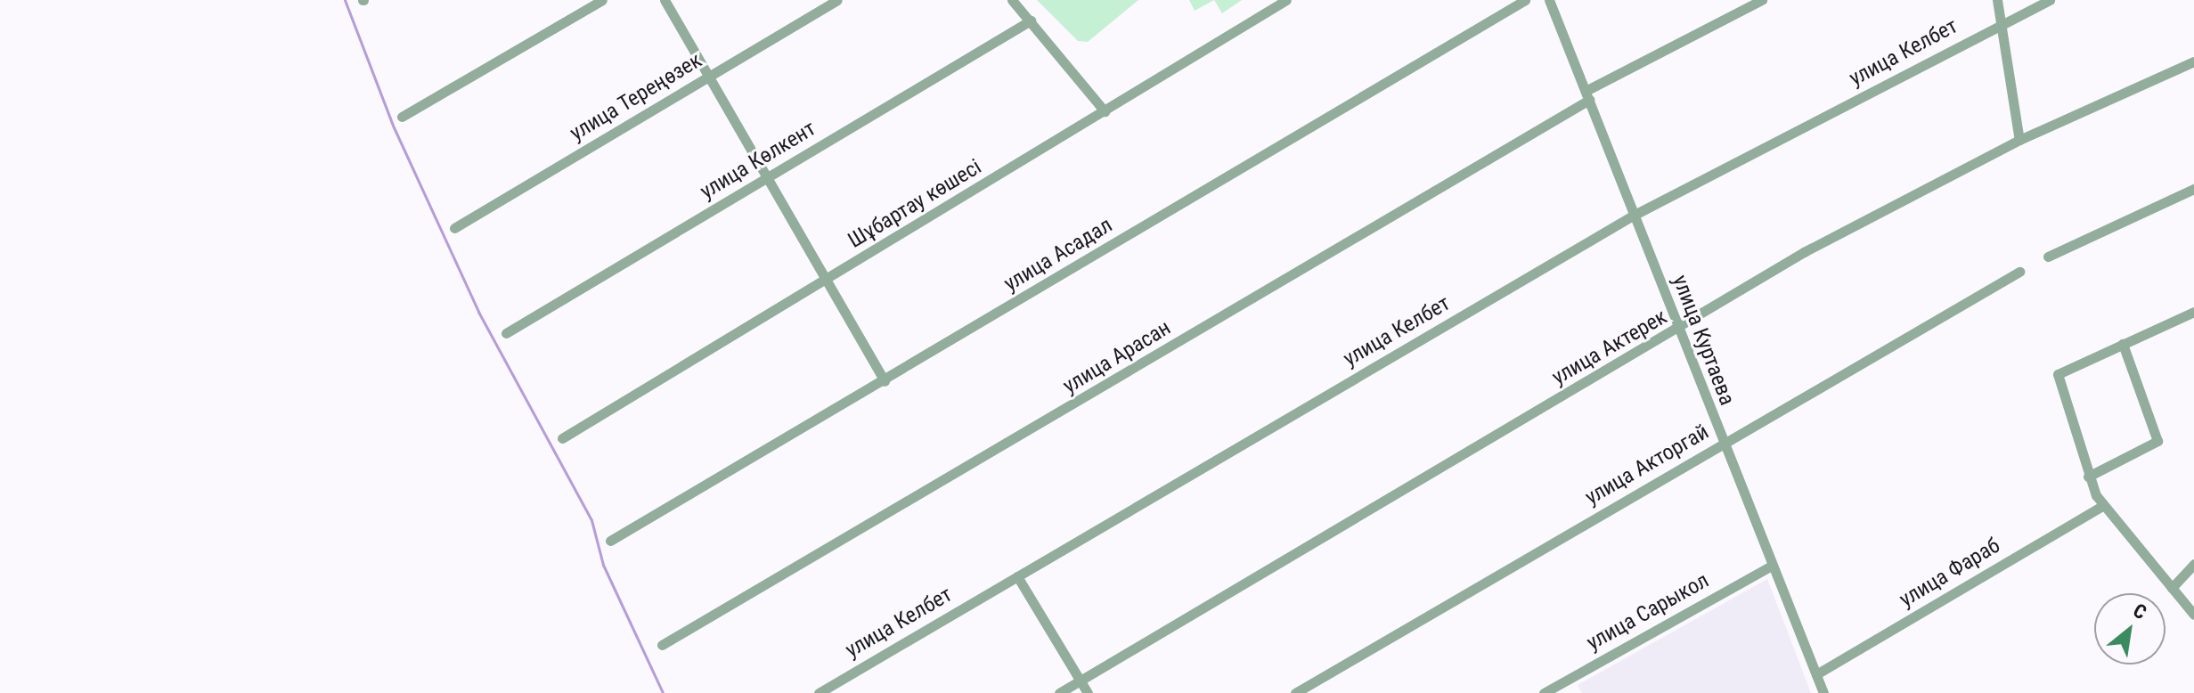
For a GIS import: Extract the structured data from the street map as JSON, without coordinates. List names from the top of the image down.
{
  "streets": {
    "street": [
      "улица Келбет",
      "улица Тереңөзек",
      "улица Көлкент",
      "Шұбартау көшесі",
      "улица Асадал",
      "улица Куртаева",
      "улица Актерек",
      "улица Арасан",
      "улица Акторгай",
      "улица Фараб",
      "улица Сарыкол"
    ]
  },
  "crossings": [
    ["улица Келбет", "улица Куртаева"],
    ["улица Куртаева", "улица Актерек"],
    ["улица Куртаева", "улица Арасан"],
    ["улица Куртаева", "улица Акторгай"],
    ["улица Куртаева", "улица Фараб"],
    ["улица Куртаева", "улица Сарыкол"]
  ],
  "north": "top right"
}
